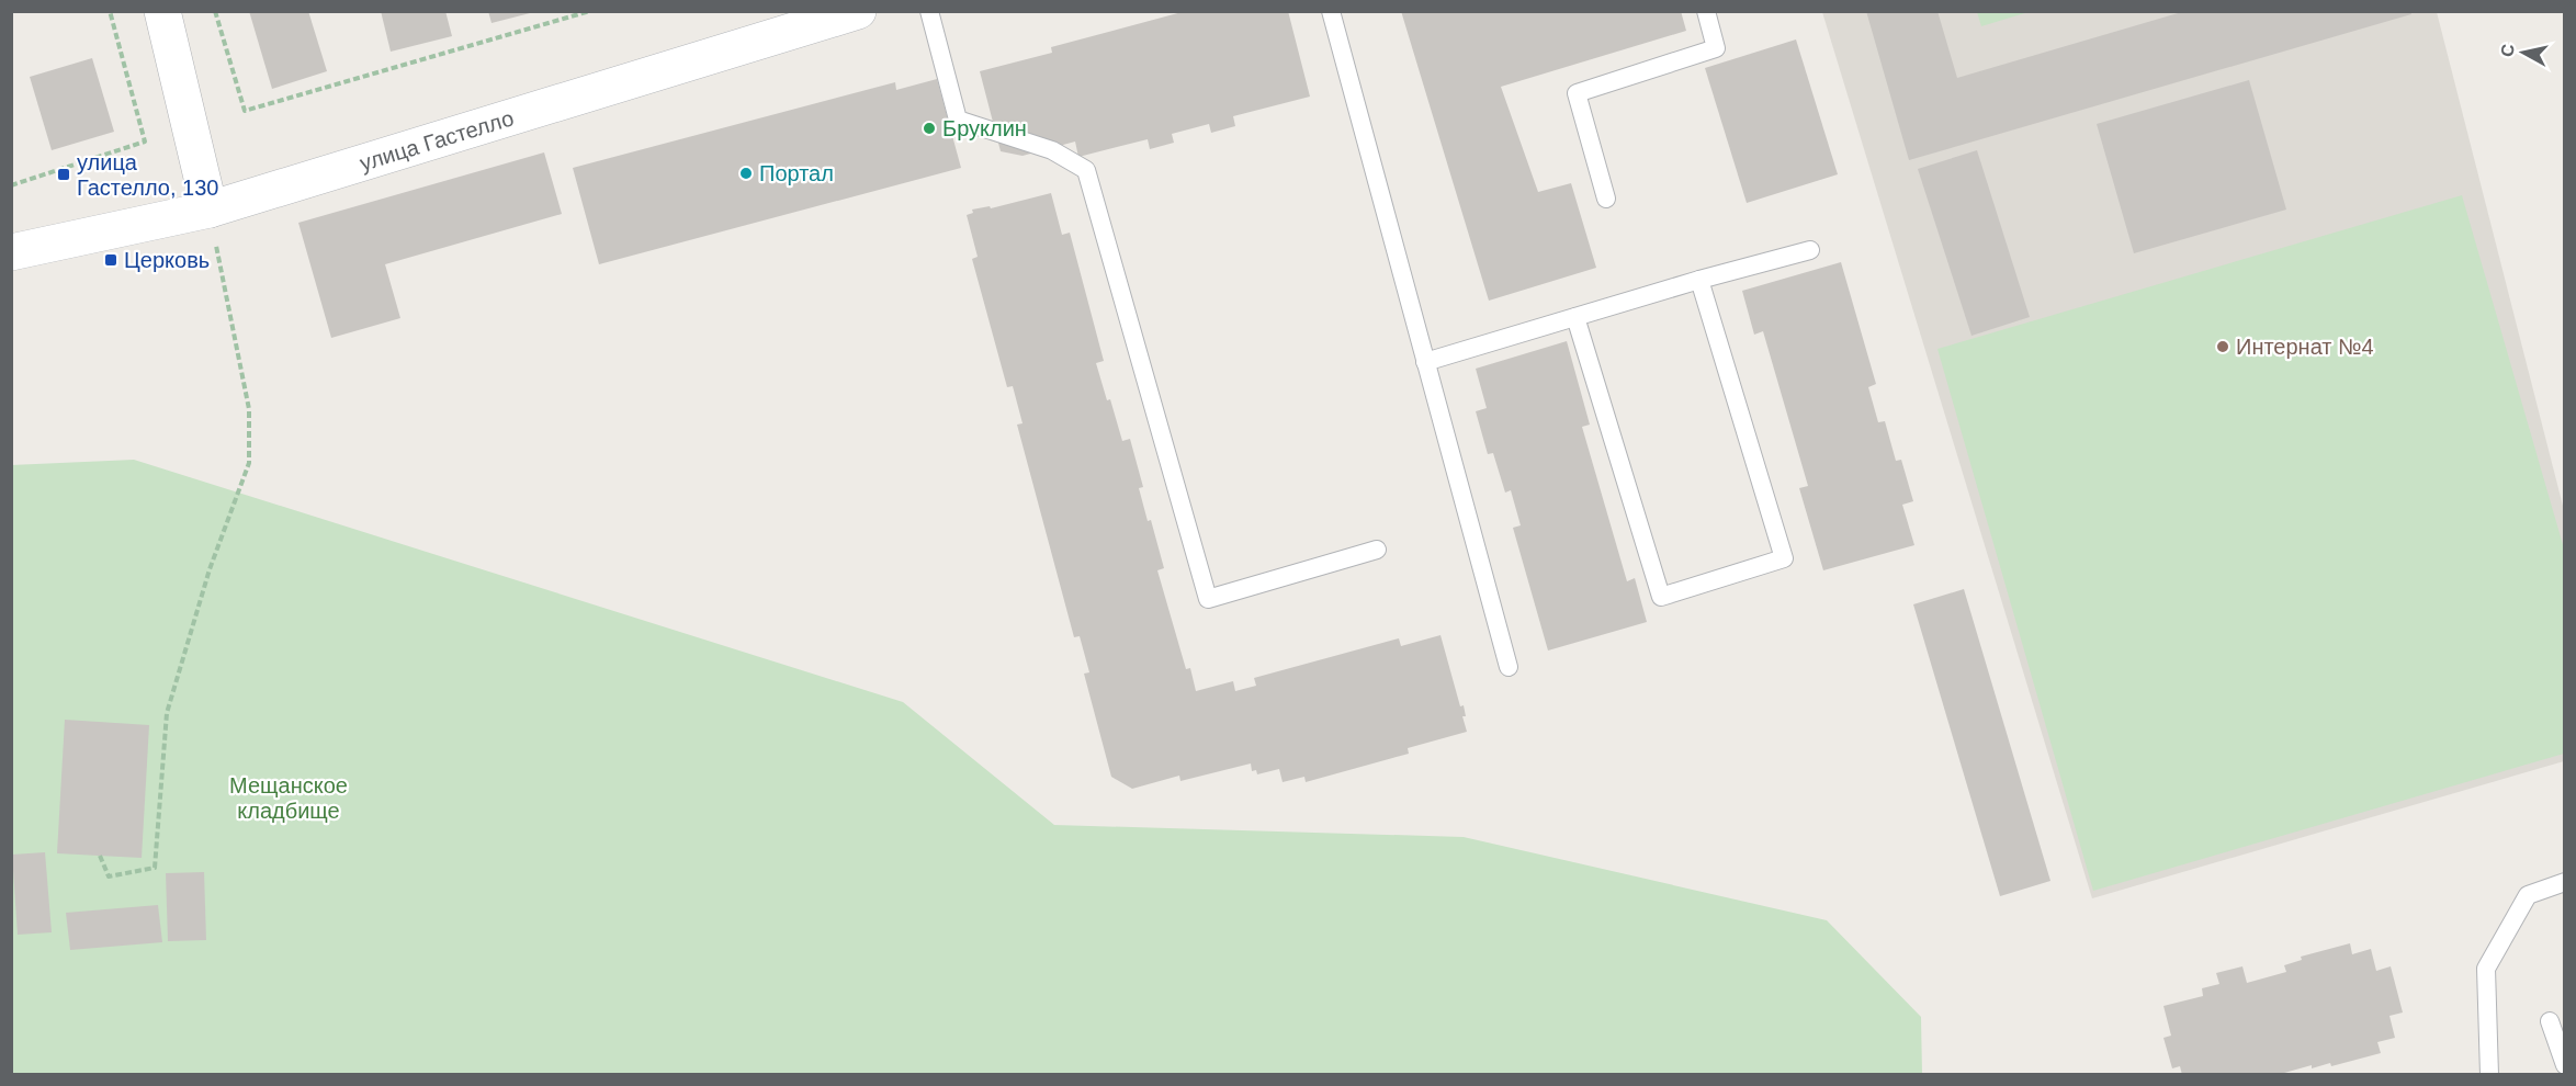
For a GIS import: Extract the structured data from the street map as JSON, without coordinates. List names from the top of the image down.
{
  "streets": {
    "street": ["улица Гастелло"]
  },
  "parks": ["Мещанское кладбище"],
  "places": {
    "other": ["Бруклин", "Портал", "Интернат №4"],
    "transit": ["улица Гастелло, 130", "Церковь"]
  },
  "north": "left"
}
